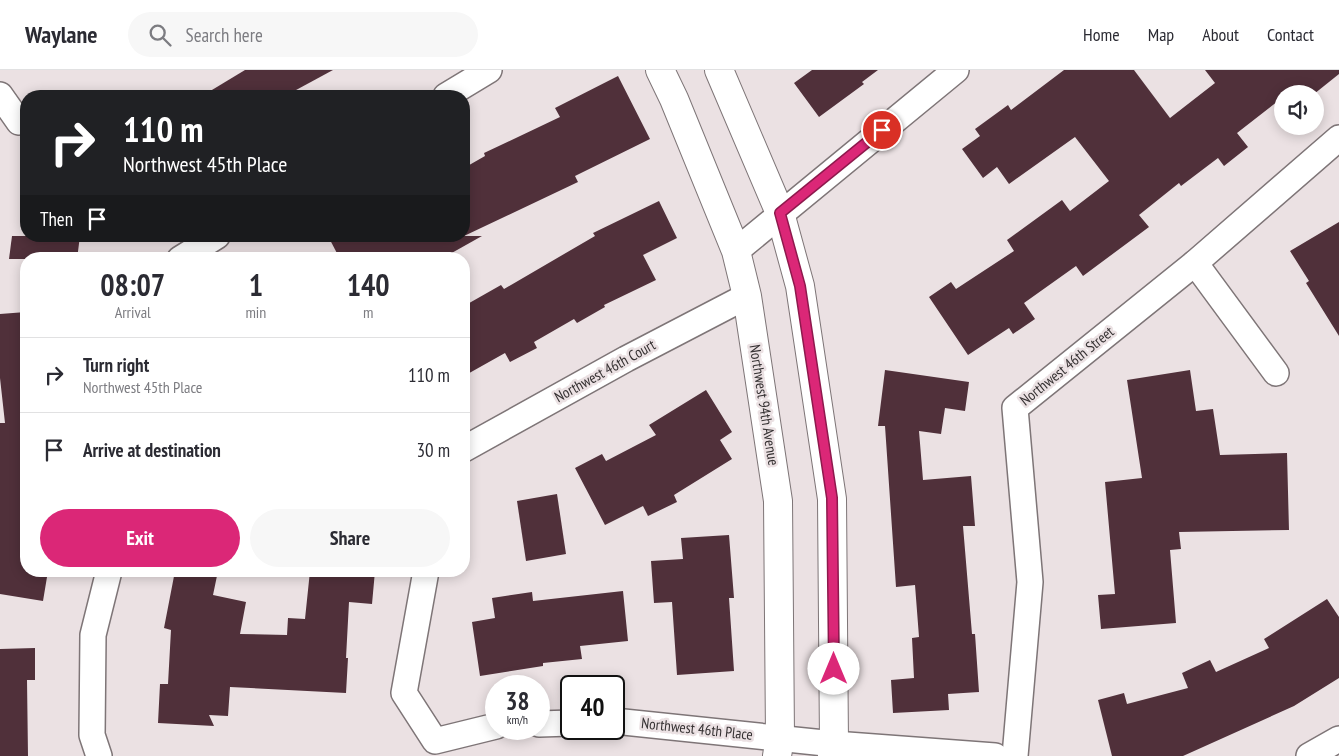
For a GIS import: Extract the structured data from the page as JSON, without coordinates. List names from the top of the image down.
{
  "streets": {
    "street": [
      "Northwest 46th Street",
      "Northwest 46th Court",
      "Northwest 94th Avenue",
      "Northwest 46th Place"
    ]
  },
  "crossings": [
    ["Northwest 46th Court", "Northwest 94th Avenue"],
    ["Northwest 94th Avenue", "Northwest 46th Place"]
  ],
  "page": {
    "header": "Waylane",
    "search": "Search here",
    "nav": [
      "Home",
      "Map",
      "About",
      "Contact"
    ],
    "turn": ["110 m", "Northwest 45th Place"],
    "then": "Then",
    "eta": [
      "08:07",
      "Arrival",
      "1",
      "min",
      "140",
      "m"
    ],
    "list": [
      {
        "name": "Turn right",
        "note": "Northwest 45th Place",
        "value": "110 m"
      },
      {
        "name": "Arrive at destination",
        "value": "30 m"
      }
    ],
    "buttons": ["Exit", "Share"],
    "speed": "38 km/h",
    "limit": "40"
  }
}
